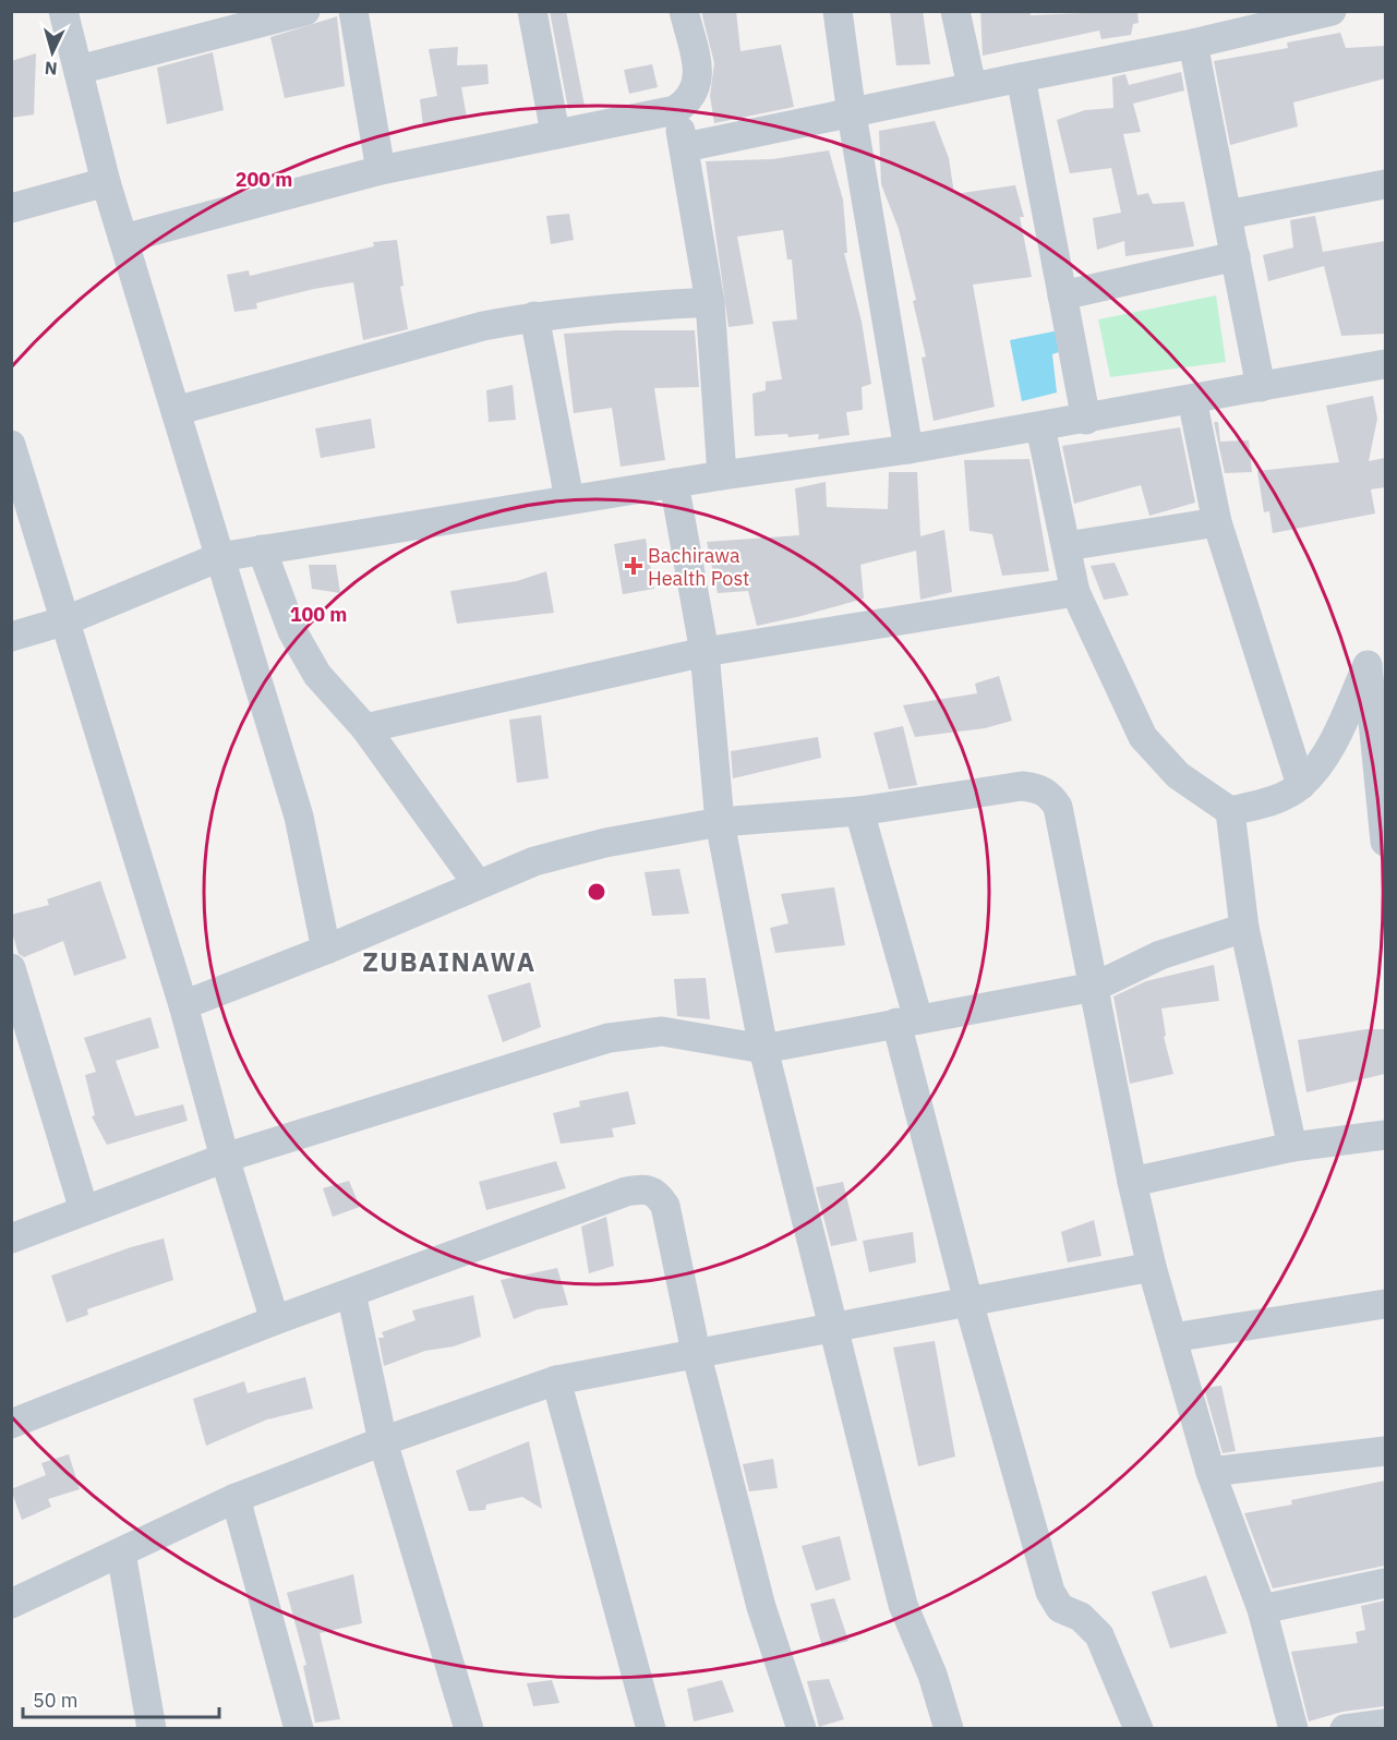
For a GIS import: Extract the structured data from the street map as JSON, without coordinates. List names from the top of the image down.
{
  "districts": ["ZUBAINAWA"],
  "places": {
    "health": ["Bachirawa Health Post"]
  },
  "scale_bar": "50 m",
  "north": "bottom",
  "rings": ["200 m", "100 m"]
}
